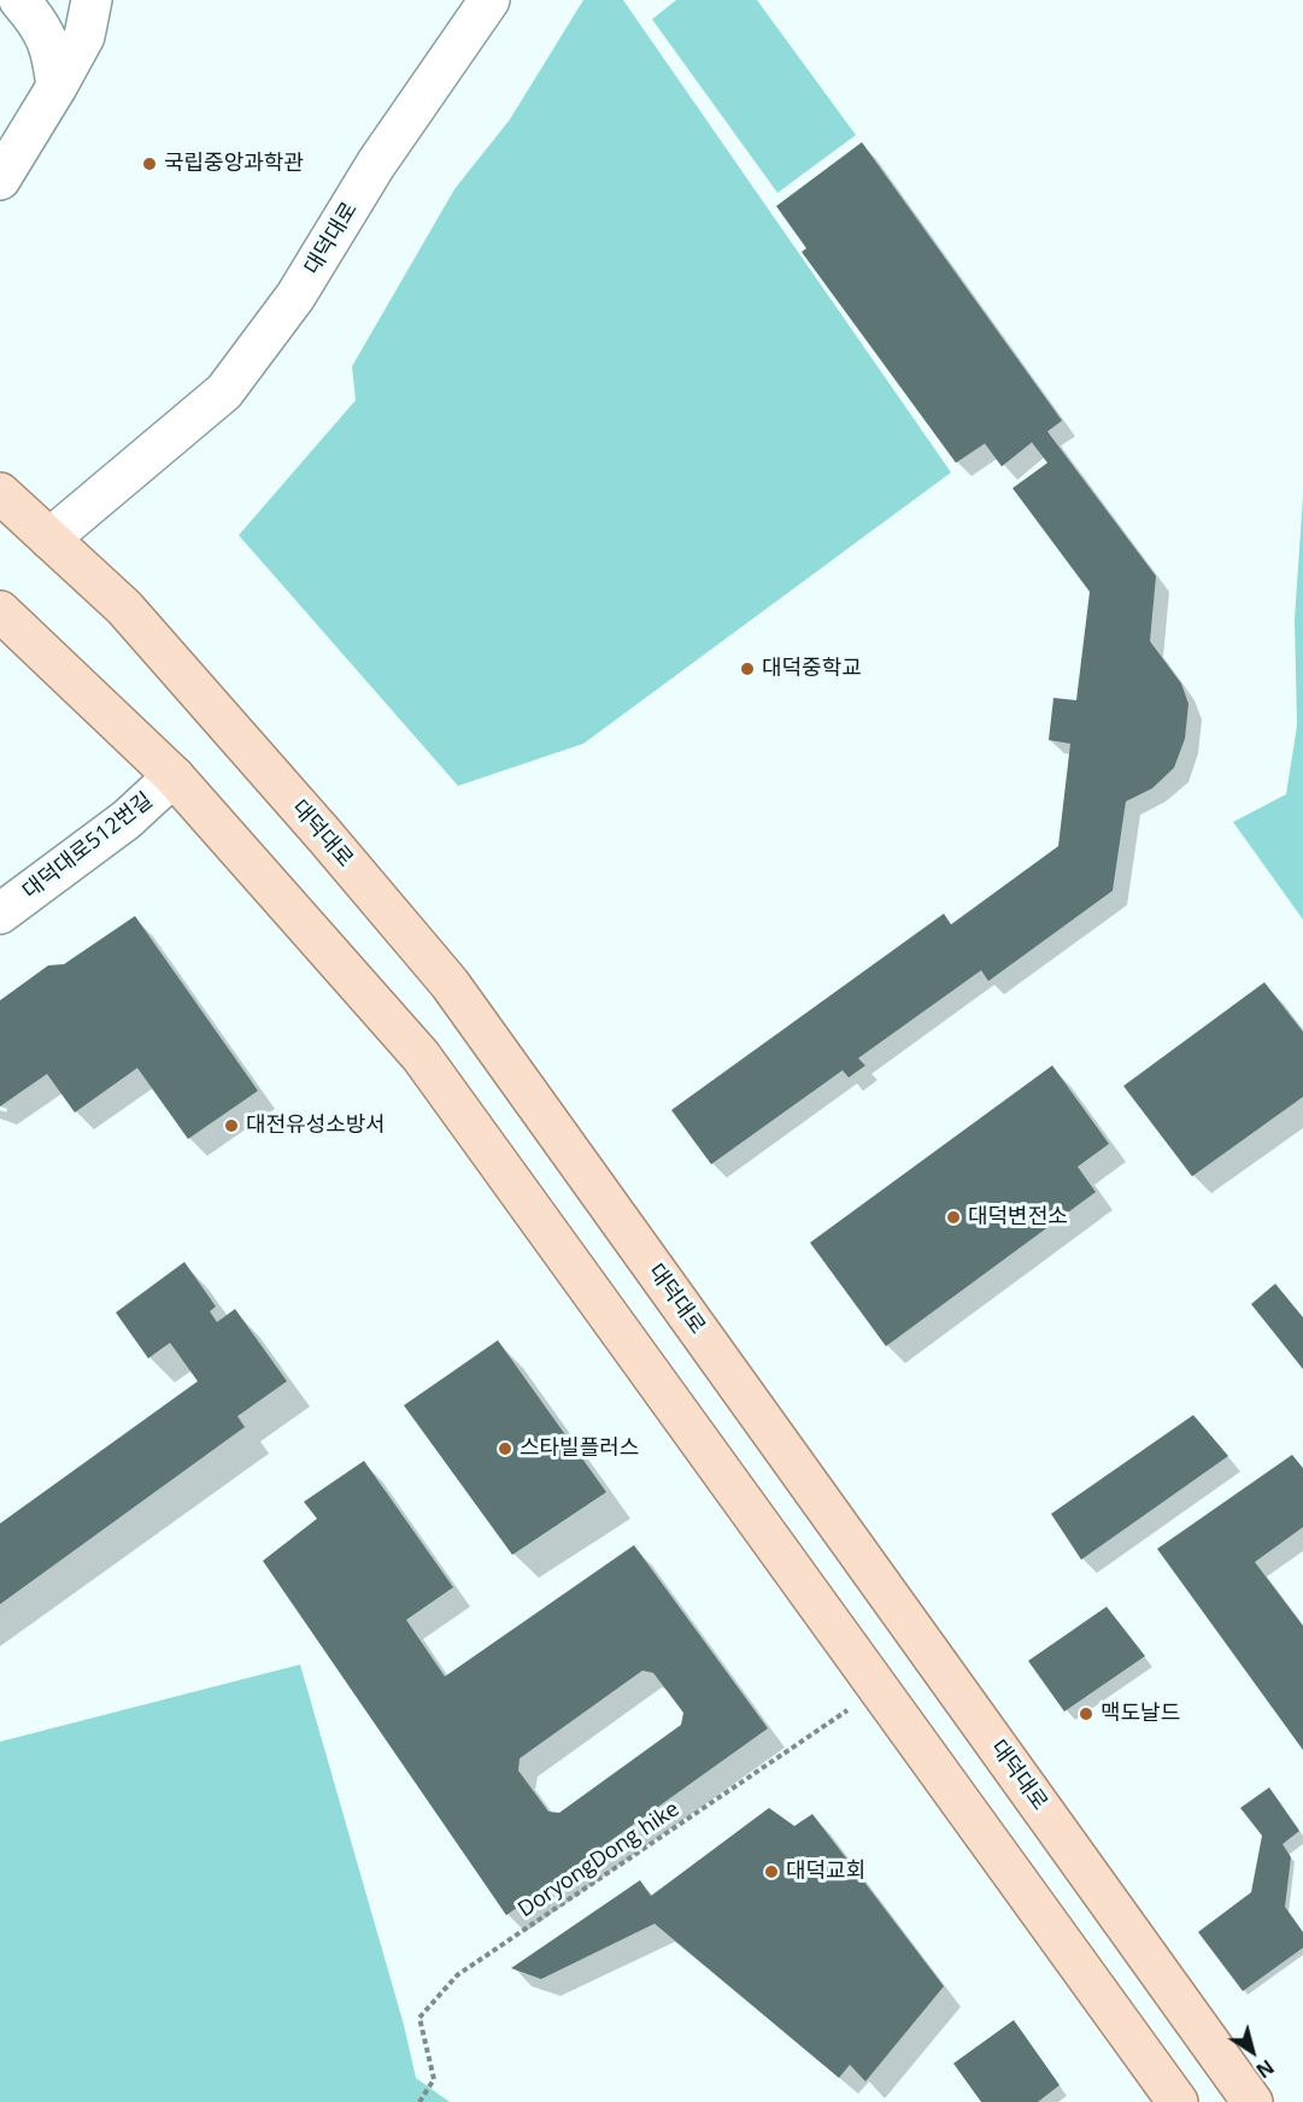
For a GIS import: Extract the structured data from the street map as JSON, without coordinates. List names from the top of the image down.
{
  "streets": {
    "main road": ["대덕대로"],
    "street": ["대덕대로512번길"],
    "path": ["DoryongDong hike"]
  },
  "places": [
    "국립중앙과학관",
    "대덕중학교",
    "대전유성소방서",
    "대덕변전소",
    "스타빌플러스",
    "맥도날드",
    "대덕교회"
  ],
  "north": "bottom right"
}
